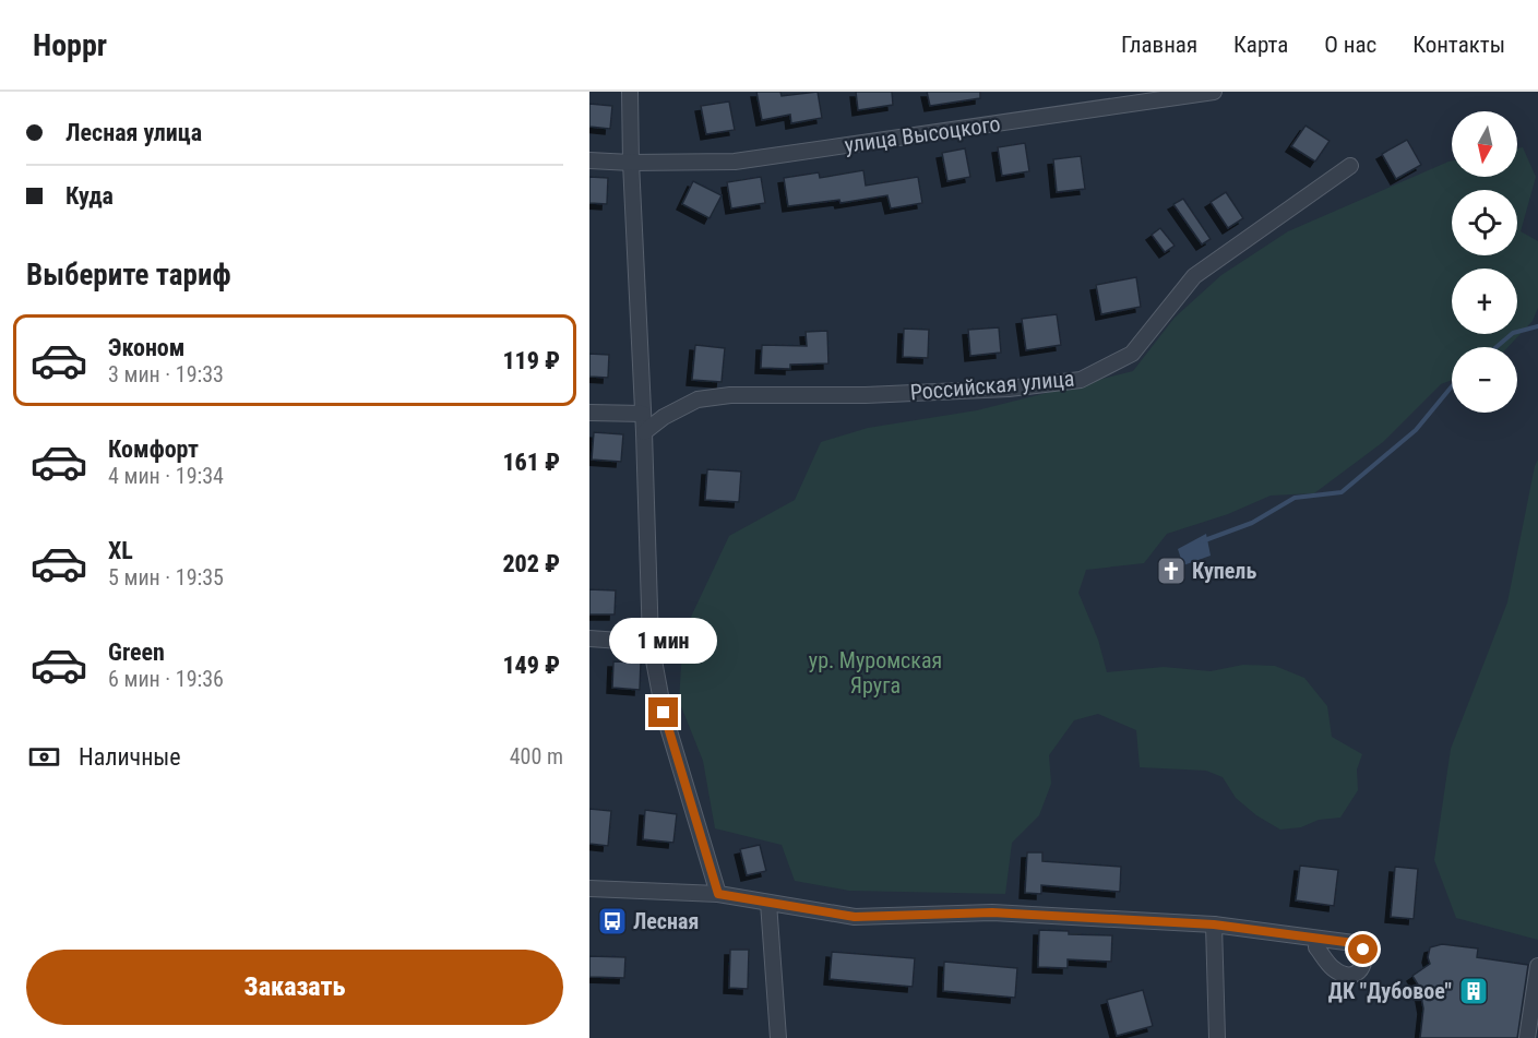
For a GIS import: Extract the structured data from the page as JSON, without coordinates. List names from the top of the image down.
{
  "streets": {
    "street": ["улица Высоцкого", "Российская улица"]
  },
  "parks": ["ур. Муромская Яруга"],
  "places": {
    "church": ["Купель"],
    "bus stop": ["Лесная"],
    "building": ["ДК \"Дубовое\""]
  },
  "north": "bottom",
  "page": {
    "header": "Hoppr",
    "nav": [
      "Главная",
      "Карта",
      "О нас",
      "Контакты"
    ],
    "banner": ["Лесная улица", "Куда"],
    "map_buttons": ["+", "−"],
    "heading": "Выберите тариф",
    "list": [
      {
        "name": "Эконом",
        "note": "3 мин · 19:33",
        "value": "119 ₽"
      },
      {
        "name": "Комфорт",
        "note": "4 мин · 19:34",
        "value": "161 ₽"
      },
      {
        "name": "XL",
        "note": "5 мин · 19:35",
        "value": "202 ₽"
      },
      {
        "name": "Green",
        "note": "6 мин · 19:36",
        "value": "149 ₽"
      }
    ],
    "bubble": "1 мин",
    "pay": ["Наличные", "400 m"],
    "buttons": "Заказать"
  }
}
